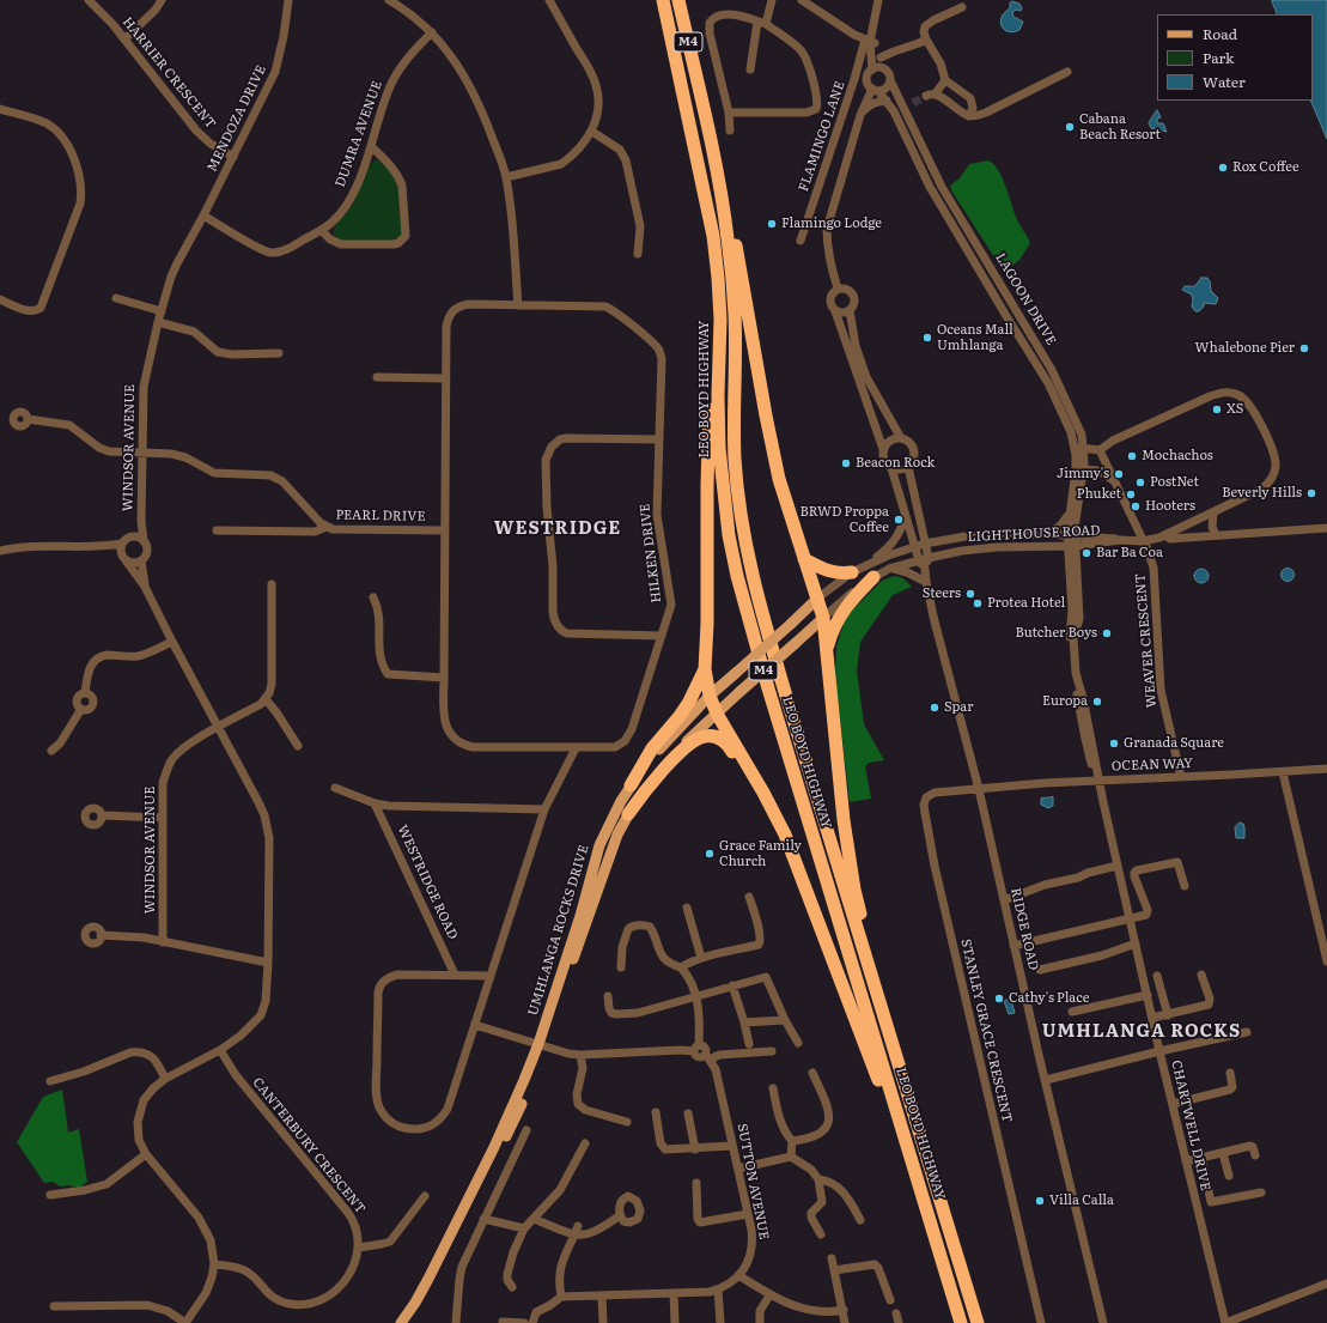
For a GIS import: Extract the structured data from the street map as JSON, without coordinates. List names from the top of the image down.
{
  "streets": {
    "highway": ["M4", "LEO BOYD HIGHWAY"],
    "main road": ["UMHLANGA ROCKS DRIVE"],
    "street": [
      "HARRIER CRESCENT",
      "MENDOZA DRIVE",
      "DUMRA AVENUE",
      "FLAMINGO LANE",
      "LAGOON DRIVE",
      "WINDSOR AVENUE",
      "PEARL DRIVE",
      "LIGHTHOUSE ROAD",
      "HILKEN DRIVE",
      "WEAVER CRESCENT",
      "OCEAN WAY",
      "WESTRIDGE ROAD",
      "RIDGE ROAD",
      "STANLEY GRACE CRESCENT",
      "CHARTWELL DRIVE",
      "CANTERBURY CRESCENT",
      "SUTTON AVENUE"
    ]
  },
  "crossings": [
    ["HARRIER CRESCENT", "MENDOZA DRIVE"],
    ["MENDOZA DRIVE", "DUMRA AVENUE"],
    ["MENDOZA DRIVE", "WINDSOR AVENUE"],
    ["DUMRA AVENUE", "WINDSOR AVENUE"],
    ["LAGOON DRIVE", "LIGHTHOUSE ROAD"],
    ["LAGOON DRIVE", "CHARTWELL DRIVE"],
    ["WINDSOR AVENUE", "PEARL DRIVE"],
    ["PEARL DRIVE", "HILKEN DRIVE"],
    ["LIGHTHOUSE ROAD", "WEAVER CRESCENT"],
    ["LIGHTHOUSE ROAD", "UMHLANGA ROCKS DRIVE"],
    ["LIGHTHOUSE ROAD", "CHARTWELL DRIVE"],
    ["WEAVER CRESCENT", "OCEAN WAY"],
    ["OCEAN WAY", "RIDGE ROAD"],
    ["OCEAN WAY", "STANLEY GRACE CRESCENT"],
    ["OCEAN WAY", "CHARTWELL DRIVE"],
    ["RIDGE ROAD", "STANLEY GRACE CRESCENT"]
  ],
  "districts": ["WESTRIDGE", "UMHLANGA ROCKS"],
  "places": [
    "Cabana Beach Resort",
    "Rox Coffee",
    "Flamingo Lodge",
    "Oceans Mall Umhlanga",
    "Whalebone Pier",
    "XS",
    "Mochachos",
    "Beacon Rock",
    "Jimmy's",
    "PostNet",
    "Beverly Hills",
    "Phuket",
    "Hooters",
    "BRWD Proppa Coffee",
    "Bar Ba Coa",
    "Steers",
    "Protea Hotel",
    "Butcher Boys",
    "Europa",
    "Spar",
    "Granada Square",
    "Grace Family Church",
    "Cathy's Place",
    "Villa Calla"
  ],
  "legend": ["Road", "Park", "Water"]
}
